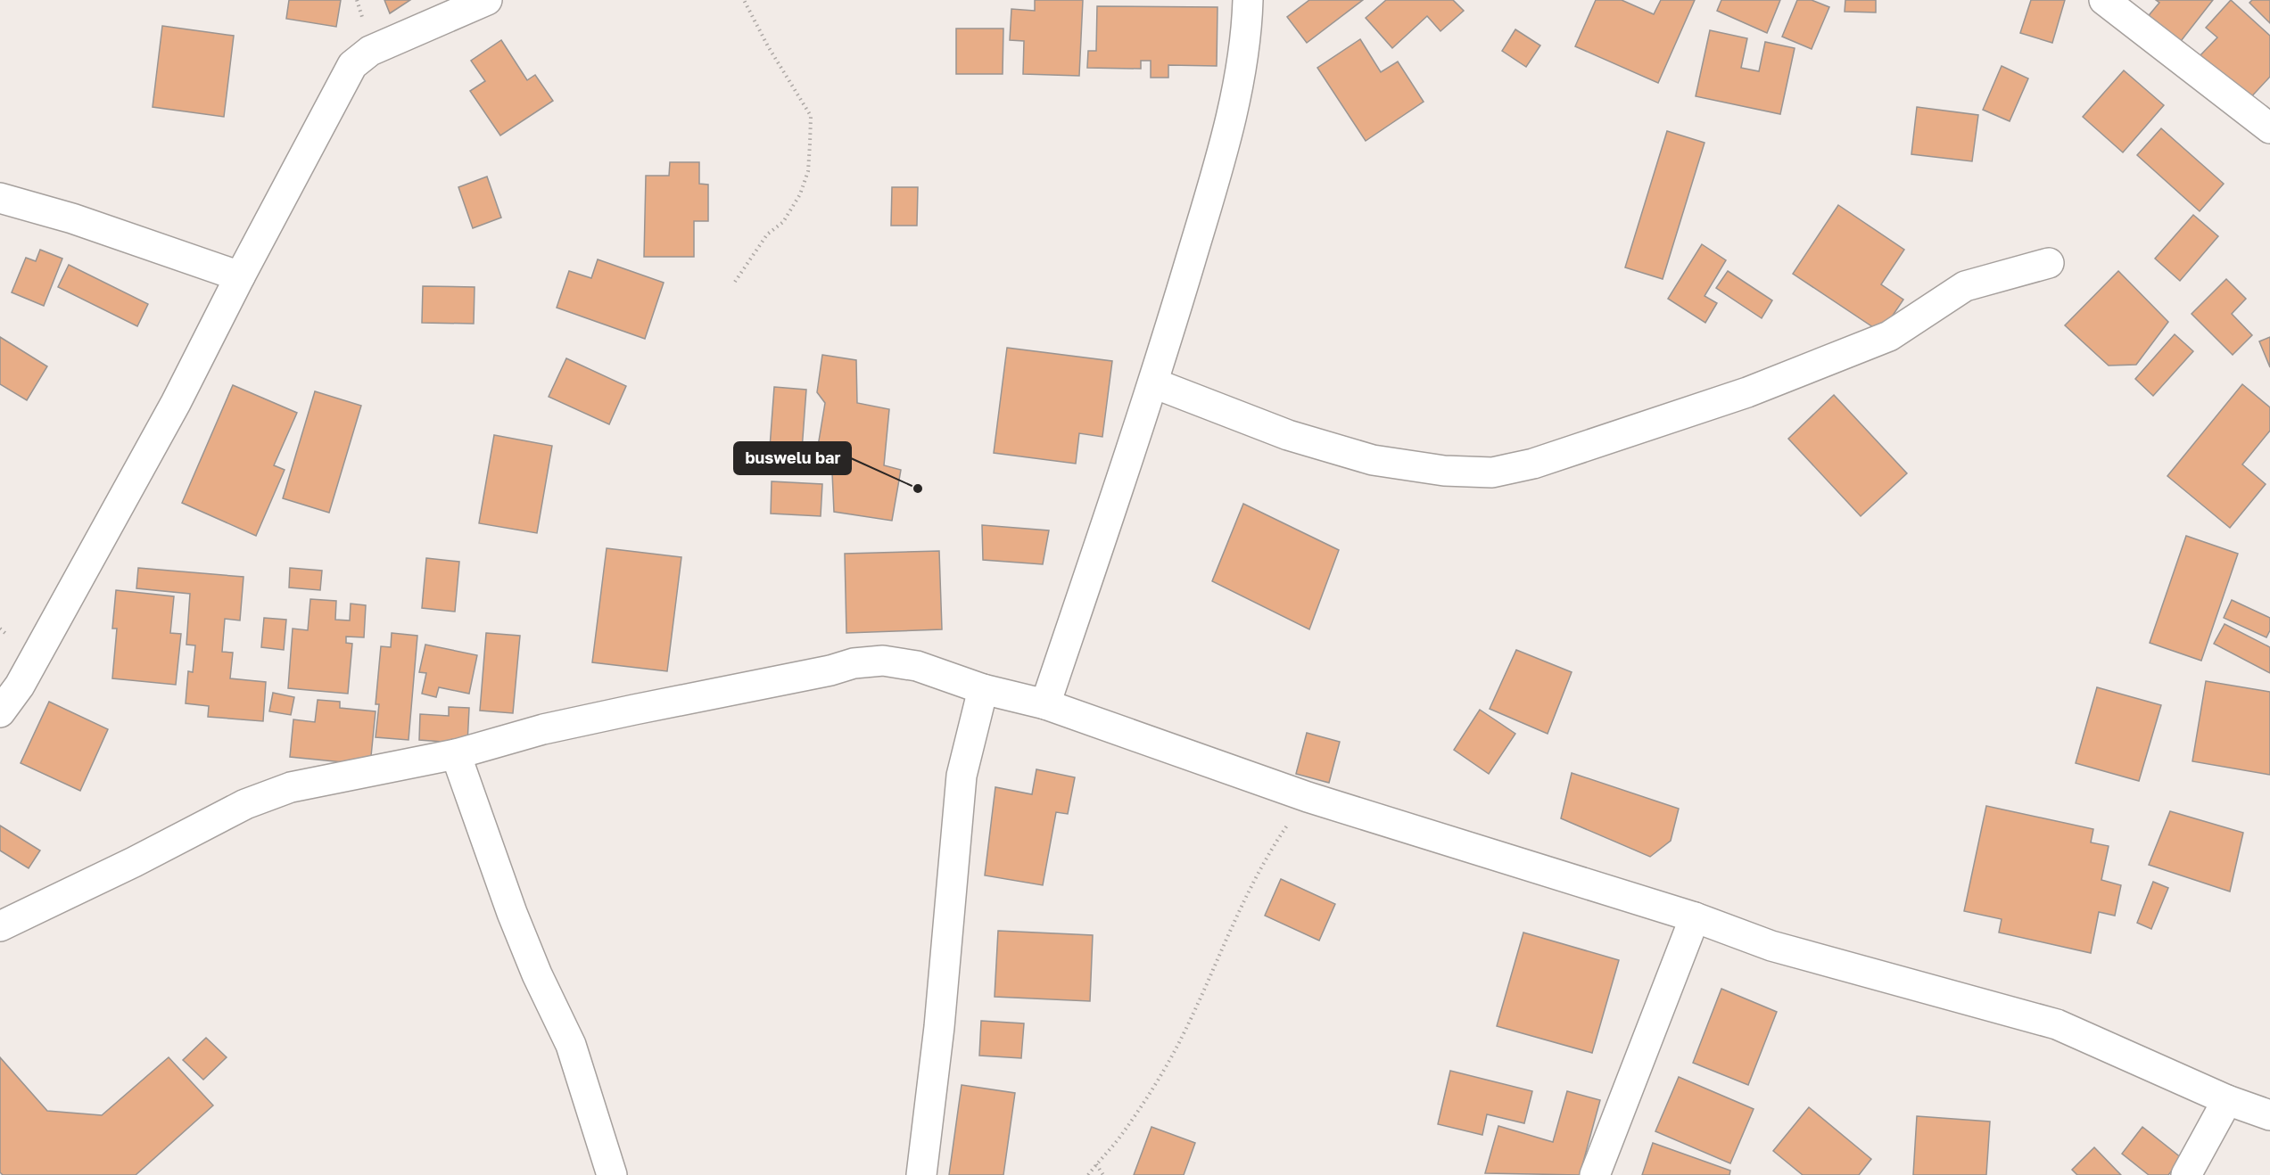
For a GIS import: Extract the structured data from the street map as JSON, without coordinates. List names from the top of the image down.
{
  "places": ["buswelu bar"]
}
